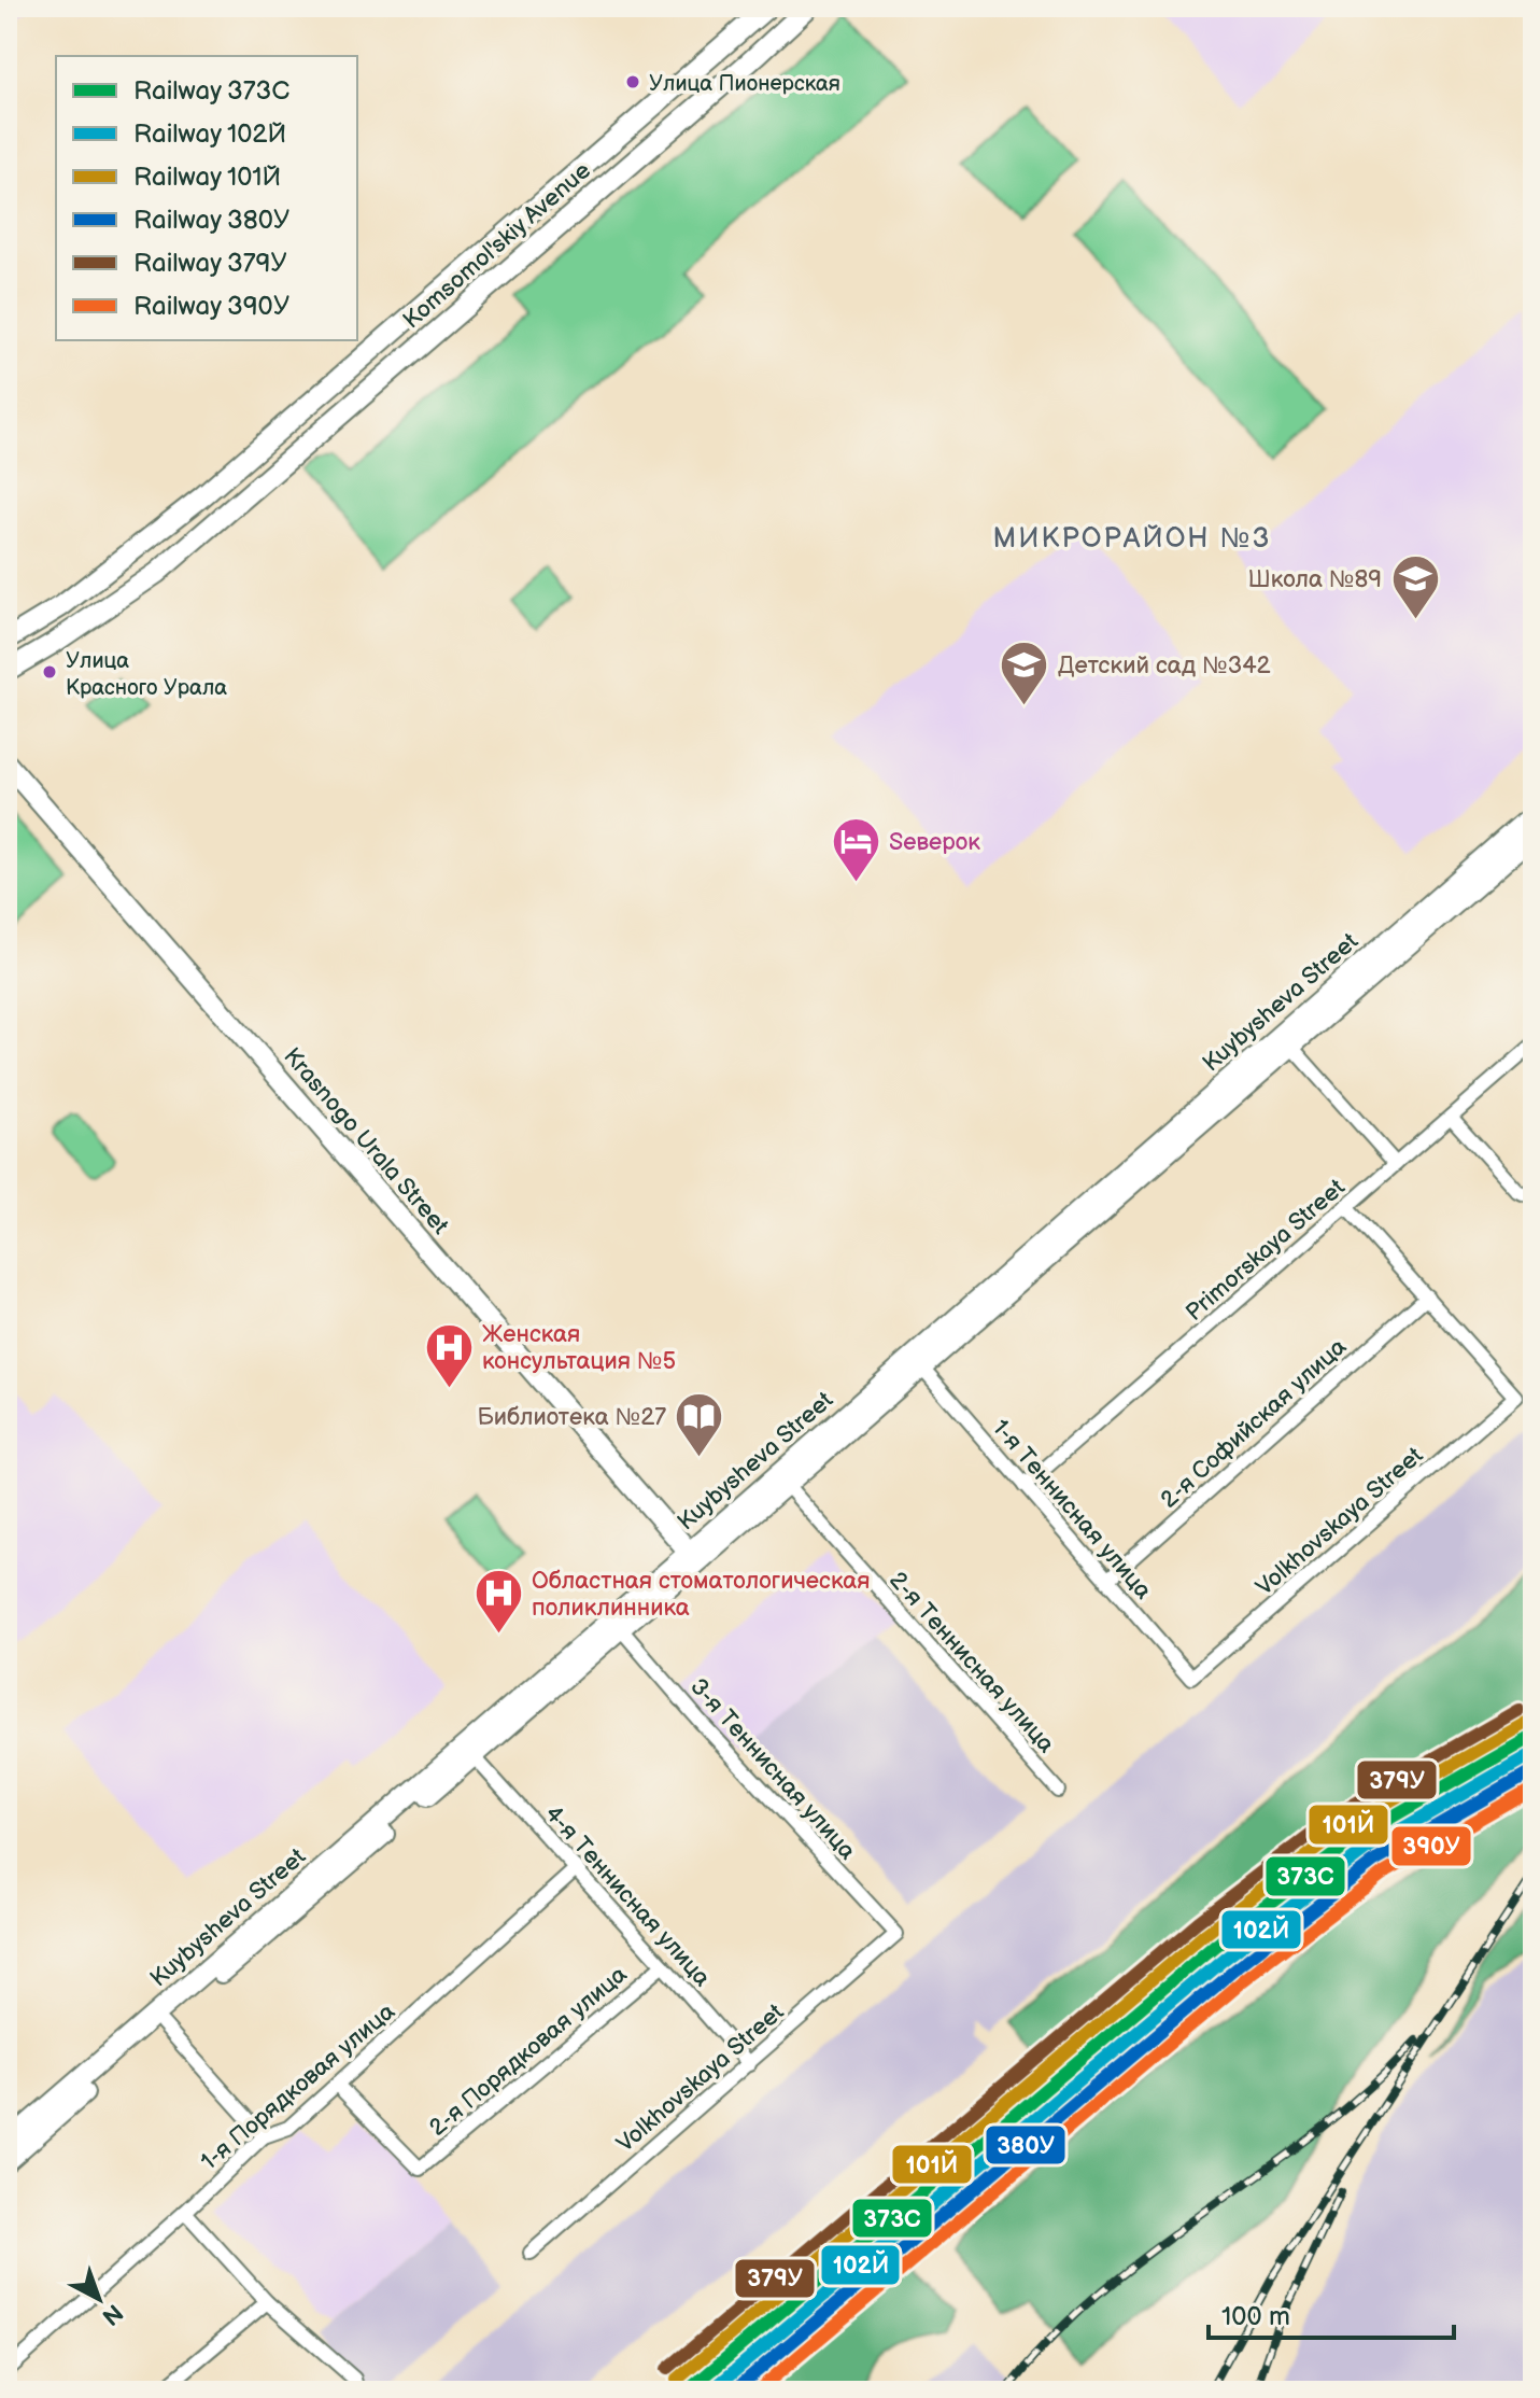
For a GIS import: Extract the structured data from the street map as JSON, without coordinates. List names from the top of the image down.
{
  "streets": {
    "main road": ["Komsomol'skiy Avenue", "Kuybysheva Street", "Krasnogo Urala Street"],
    "street": [
      "Primorskaya Street",
      "2-я Софийская улица",
      "1-я Теннисная улица",
      "Volkhovskaya Street",
      "2-я Теннисная улица",
      "3-я Теннисная улица",
      "4-я Теннисная улица",
      "2-я Порядковая улица",
      "1-я Порядковая улица"
    ]
  },
  "crossings": [
    ["Kuybysheva Street", "Krasnogo Urala Street"],
    ["Kuybysheva Street", "1-я Теннисная улица"],
    ["Kuybysheva Street", "2-я Теннисная улица"],
    ["Kuybysheva Street", "3-я Теннисная улица"],
    ["Kuybysheva Street", "4-я Теннисная улица"],
    ["Primorskaya Street", "1-я Теннисная улица"],
    ["2-я Софийская улица", "1-я Теннисная улица"],
    ["2-я Софийская улица", "Volkhovskaya Street"],
    ["1-я Теннисная улица", "Volkhovskaya Street"],
    ["Volkhovskaya Street", "3-я Теннисная улица"],
    ["Volkhovskaya Street", "4-я Теннисная улица"],
    ["4-я Теннисная улица", "2-я Порядковая улица"],
    ["4-я Теннисная улица", "1-я Порядковая улица"],
    ["2-я Порядковая улица", "1-я Порядковая улица"]
  ],
  "districts": ["МИКРОРАЙОН №3"],
  "places": {
    "other": ["Улица Пионерская", "Улица Красного Урала"],
    "school or university": ["Школа №89", "Детский сад №342"],
    "hotel": ["Sеверок"],
    "hospital": ["Женская консультация №5", "Областная стоматологическая поликлинника"],
    "library": ["Библиотека №27"]
  },
  "lines": [
    "rail line 379У",
    "rail line 101Й",
    "rail line 373C",
    "rail line 102Й",
    "rail line 380У",
    "rail line 390У"
  ],
  "legend": [
    "Railway 373C",
    "Railway 102Й",
    "Railway 101Й",
    "Railway 380У",
    "Railway 379У",
    "Railway 390У"
  ],
  "scale_bar": "100 m",
  "north": "bottom right"
}
